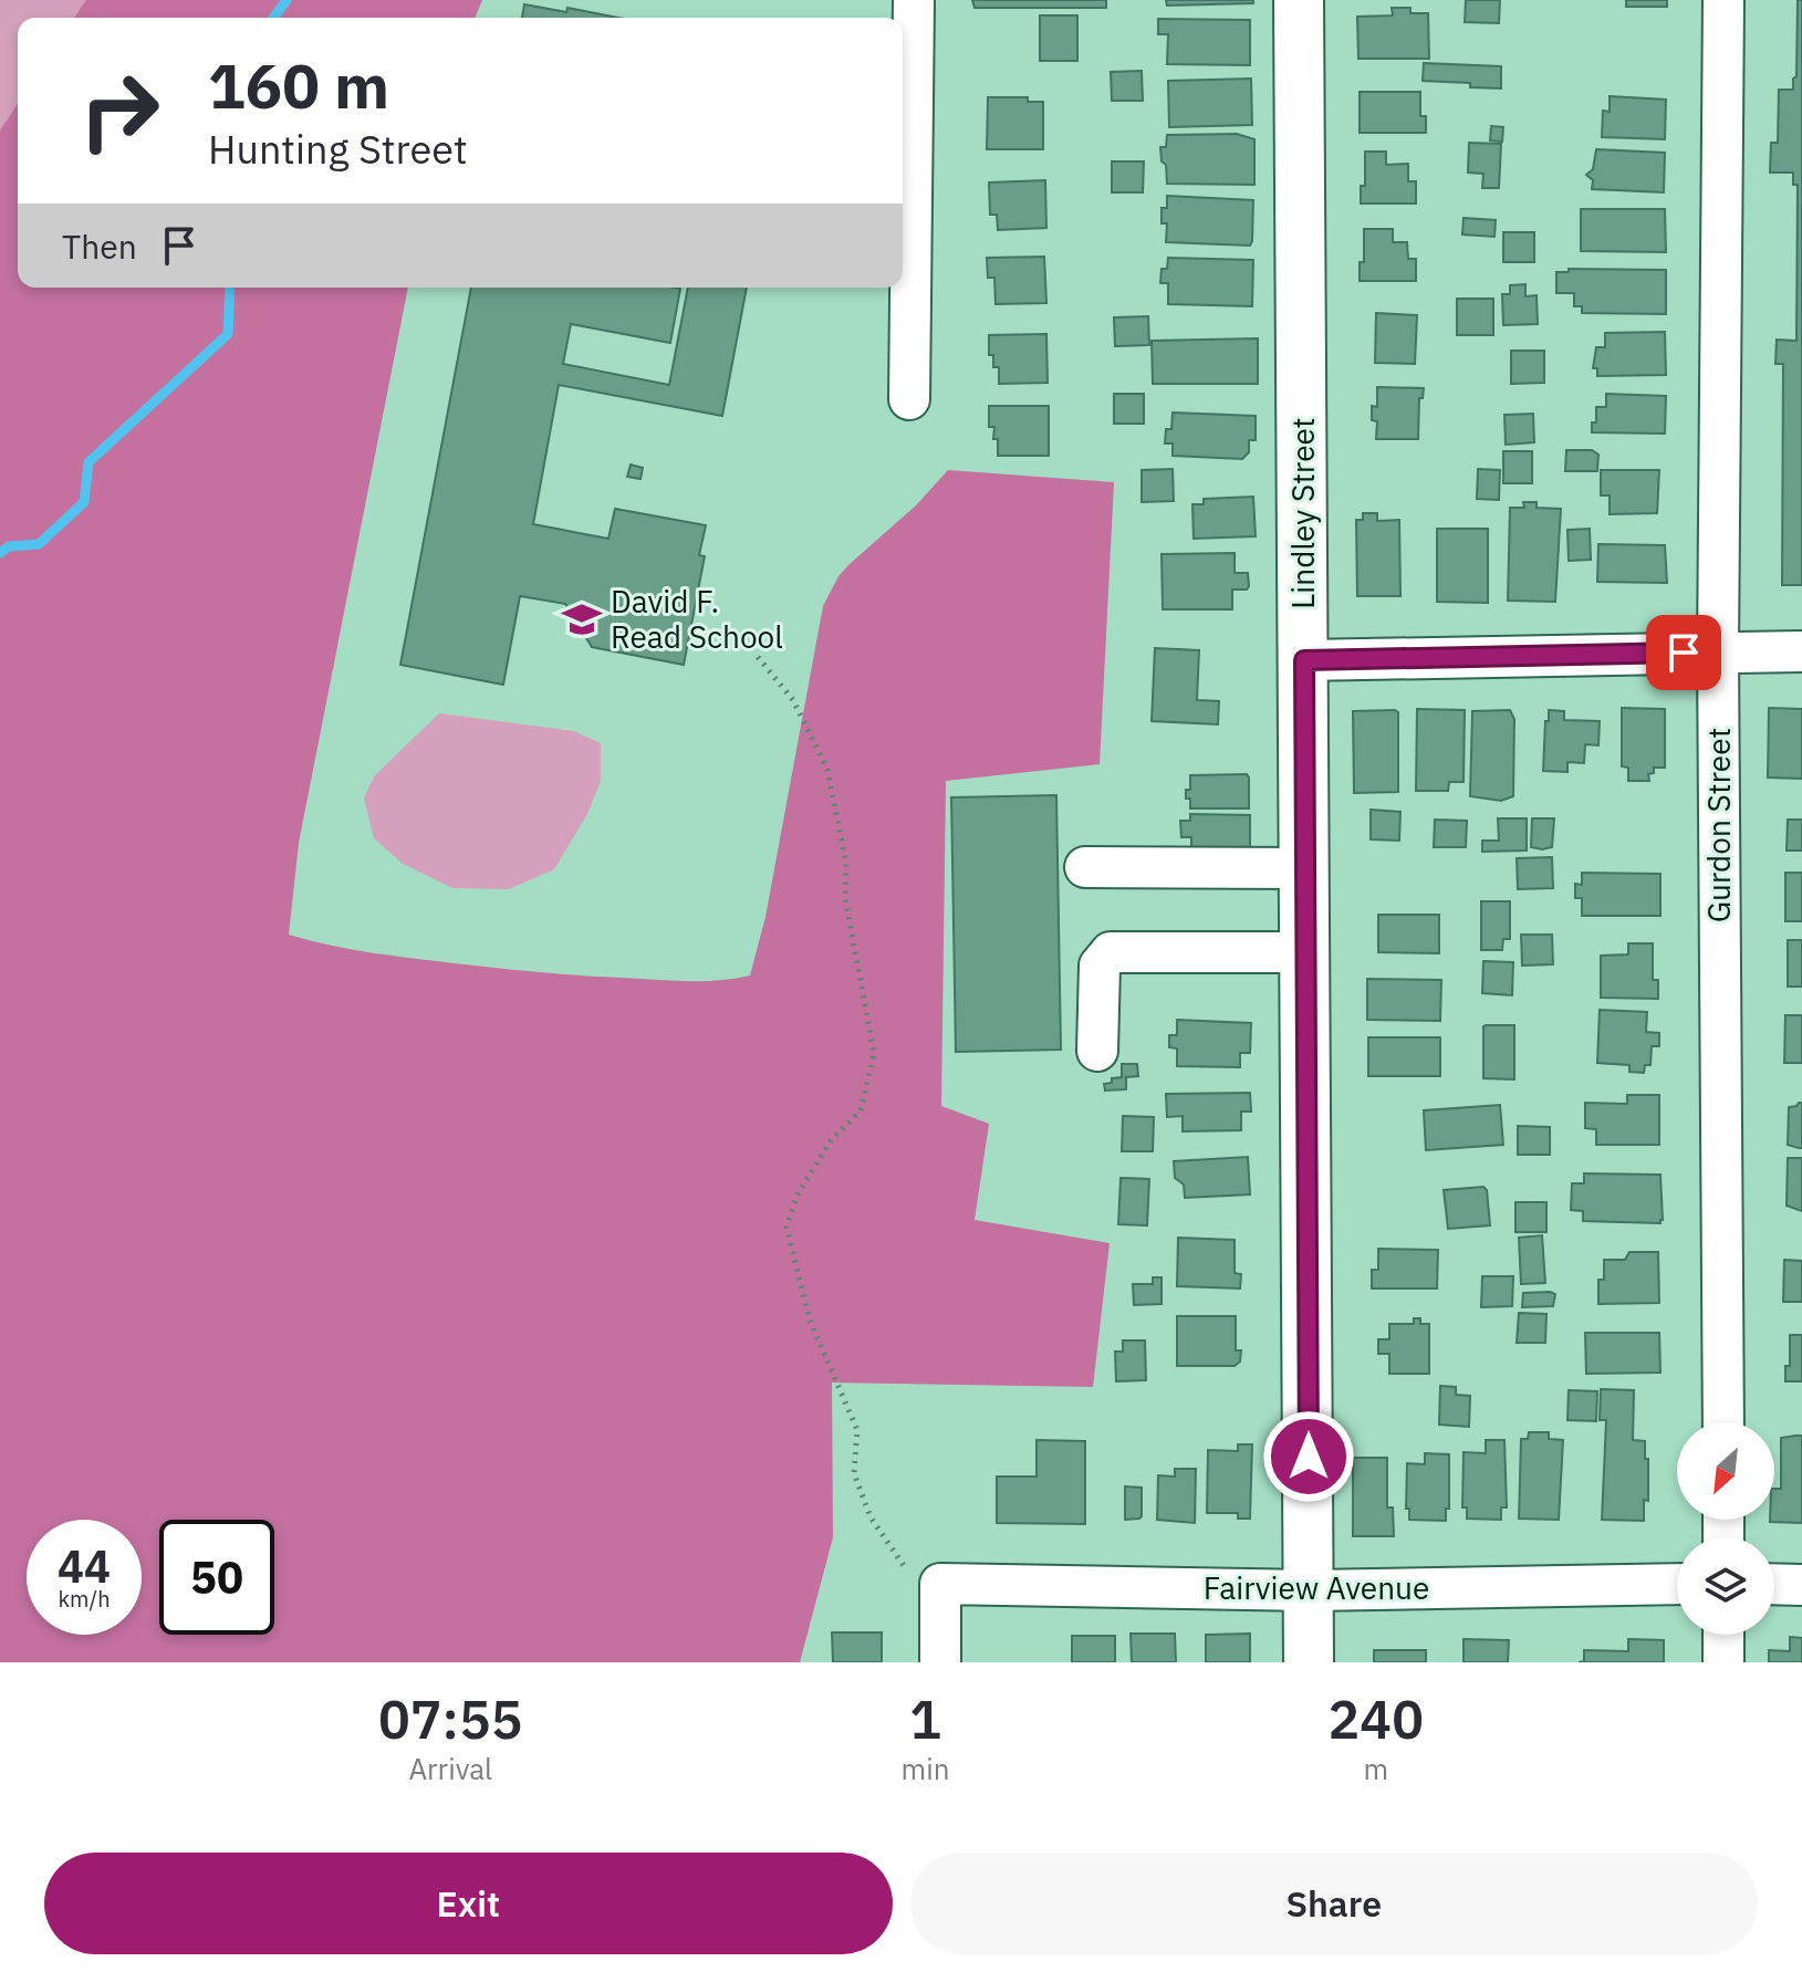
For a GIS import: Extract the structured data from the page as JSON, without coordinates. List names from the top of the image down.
{
  "streets": {
    "main road": ["Lindley Street"],
    "street": ["Gurdon Street", "Fairview Avenue"]
  },
  "crossings": [
    ["Lindley Street", "Fairview Avenue"]
  ],
  "places": {
    "school or university": ["David F. Read School"]
  },
  "north": "bottom left",
  "page": {
    "turn": ["160 m", "Hunting Street"],
    "then": "Then",
    "speed": "44 km/h",
    "limit": "50",
    "eta": [
      "07:55",
      "Arrival",
      "1",
      "min",
      "240",
      "m"
    ],
    "buttons": ["Exit", "Share"]
  }
}
